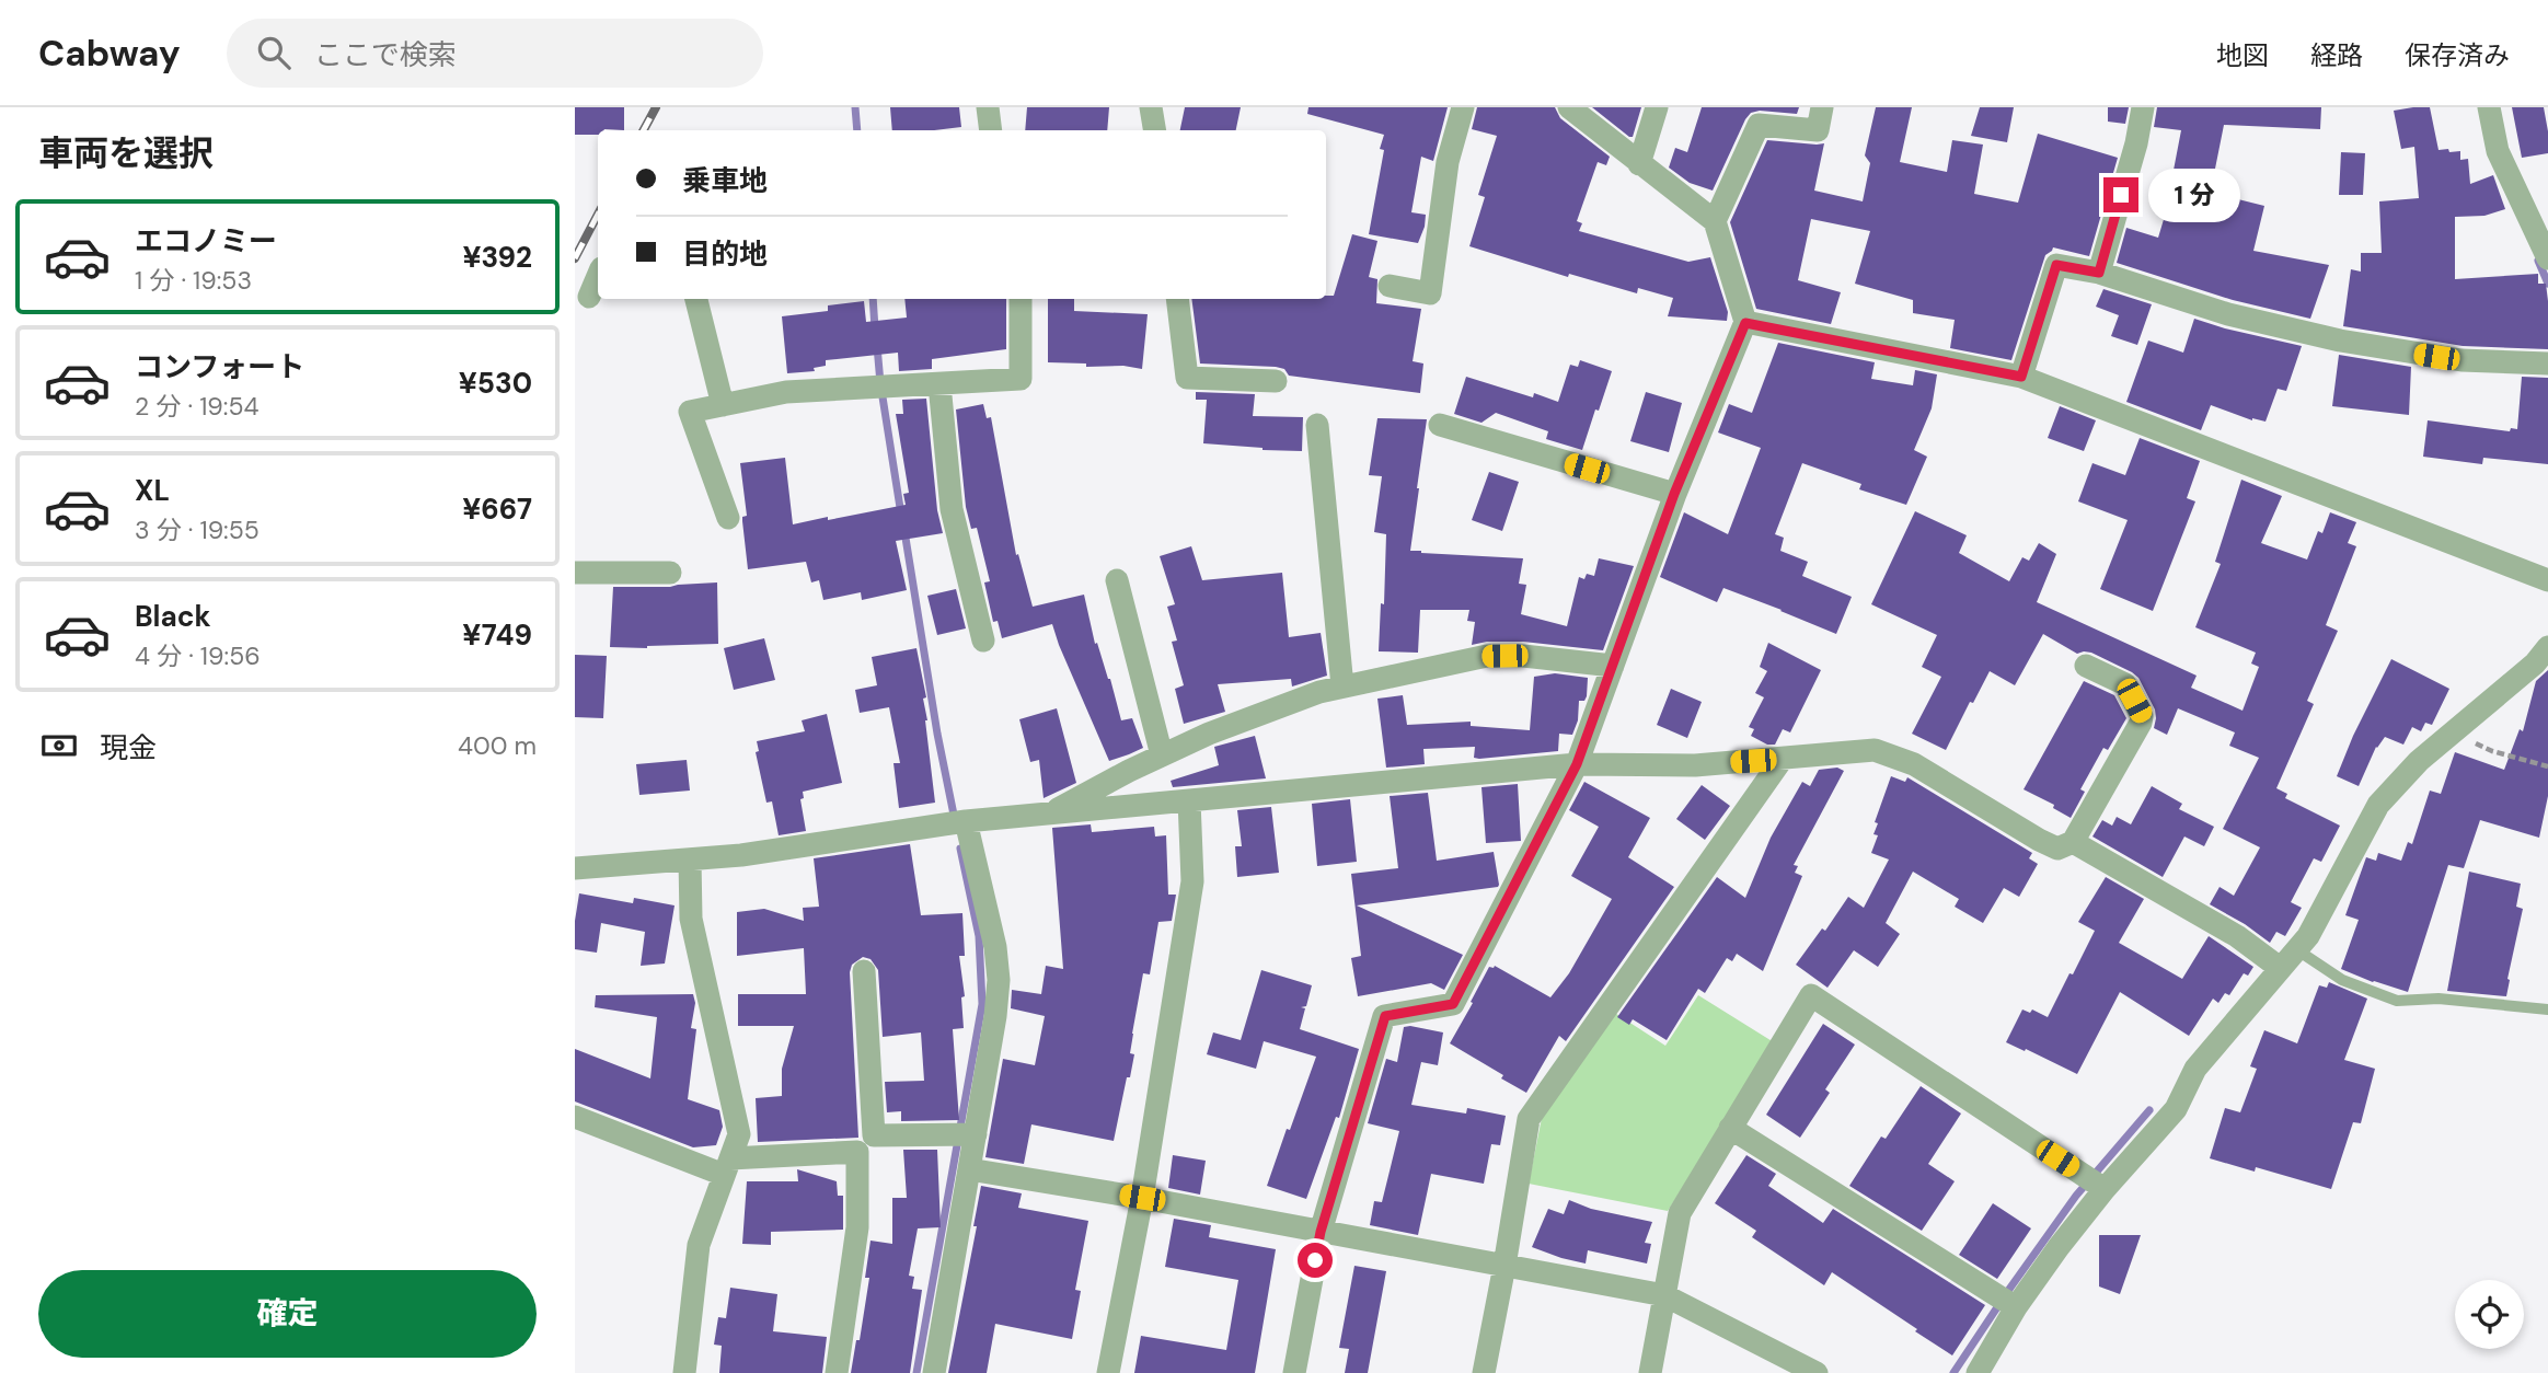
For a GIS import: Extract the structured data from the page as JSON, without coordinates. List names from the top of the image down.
{
  "page": {
    "header": "Cabway",
    "search": "ここで検索",
    "nav": ["地図", "経路", "保存済み"],
    "heading": "車両を選択",
    "banner": ["乗車地", "目的地"],
    "bubble": "1 分",
    "list": [
      {
        "name": "エコノミー",
        "note": "1 分 · 19:53",
        "value": "¥392"
      },
      {
        "name": "コンフォート",
        "note": "2 分 · 19:54",
        "value": "¥530"
      },
      {
        "name": "XL",
        "note": "3 分 · 19:55",
        "value": "¥667"
      },
      {
        "name": "Black",
        "note": "4 分 · 19:56",
        "value": "¥749"
      }
    ],
    "pay": ["現金", "400 m"],
    "buttons": "確定"
  }
}
